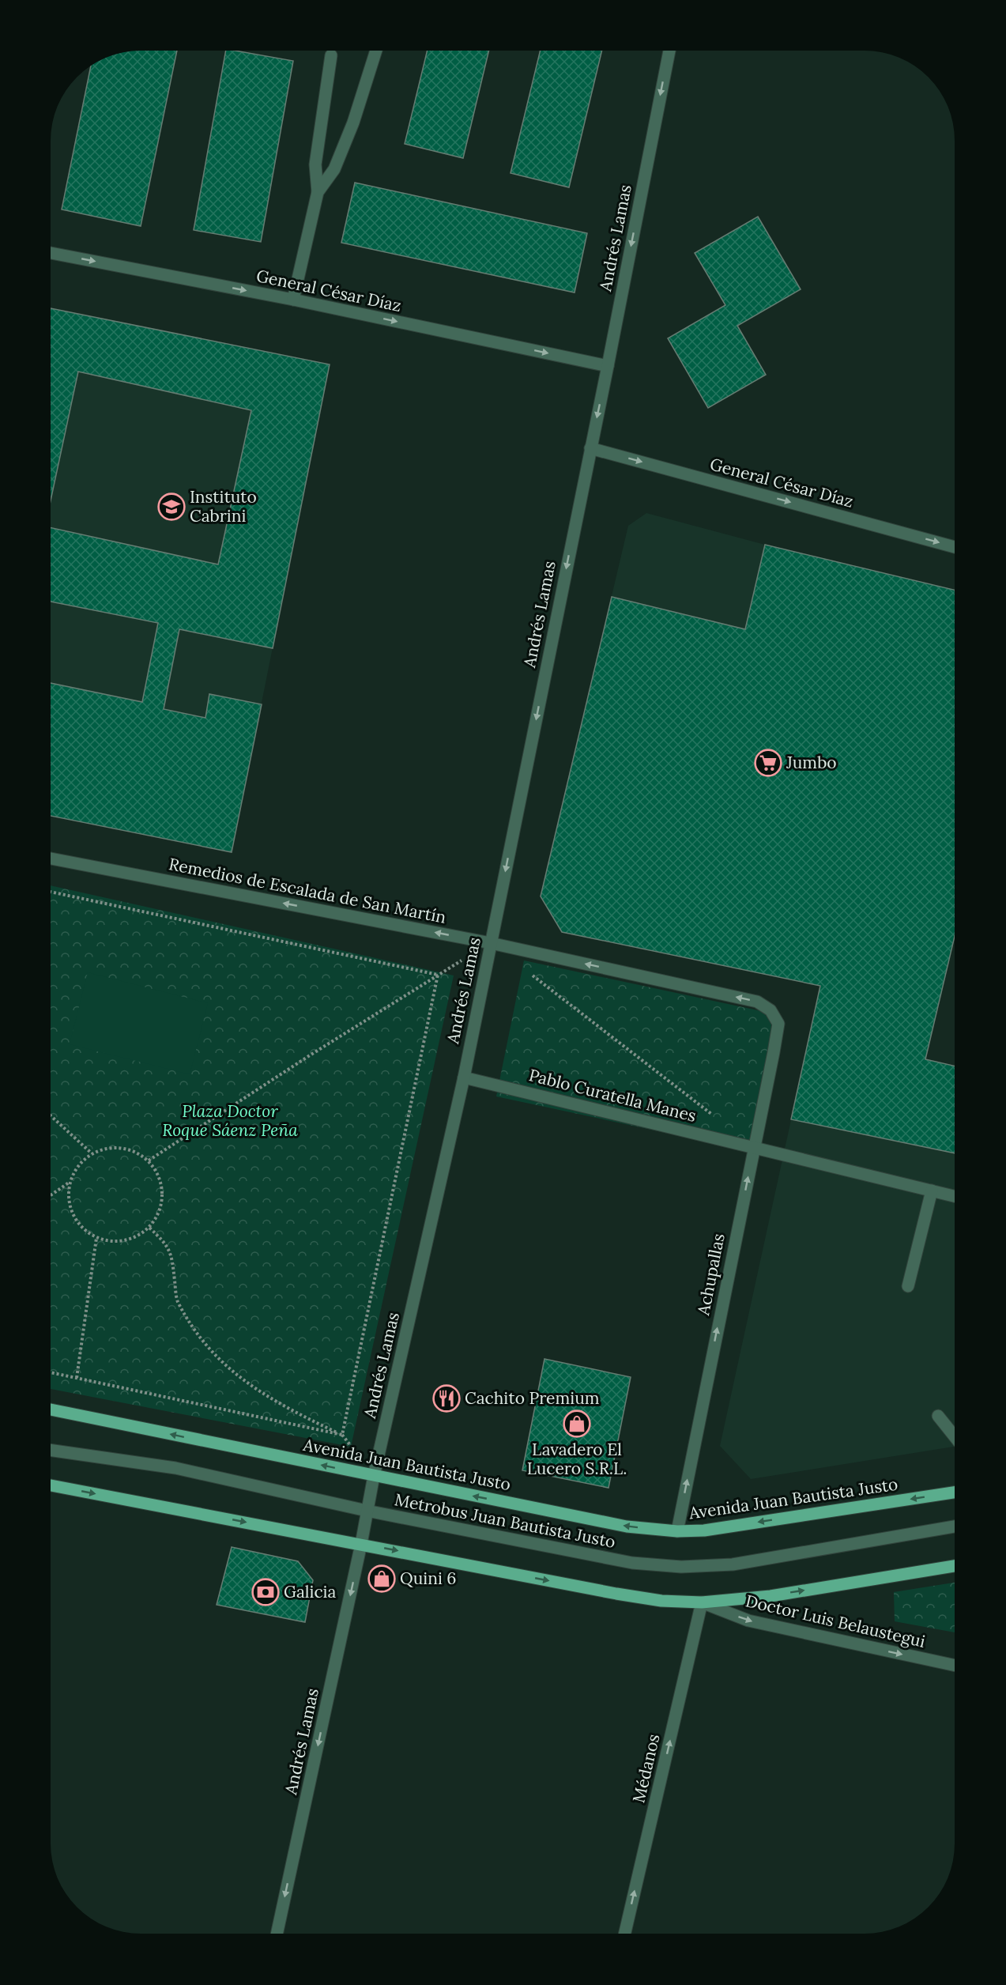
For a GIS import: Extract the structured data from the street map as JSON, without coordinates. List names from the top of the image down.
{
  "streets": {
    "main road": ["Avenida Juan Bautista Justo"],
    "street": [
      "Andrés Lamas",
      "General César Díaz",
      "Remedios de Escalada de San Martín",
      "Pablo Curatella Manes",
      "Achupallas",
      "Metrobus Juan Bautista Justo",
      "Doctor Luis Belaustegui",
      "Médanos"
    ]
  },
  "crossings": [
    ["Andrés Lamas", "General César Díaz"],
    ["Andrés Lamas", "Remedios de Escalada de San Martín"],
    ["Andrés Lamas", "Pablo Curatella Manes"],
    ["Andrés Lamas", "Avenida Juan Bautista Justo"],
    ["Andrés Lamas", "Metrobus Juan Bautista Justo"],
    ["Remedios de Escalada de San Martín", "Achupallas"],
    ["Pablo Curatella Manes", "Achupallas"],
    ["Achupallas", "Avenida Juan Bautista Justo"],
    ["Doctor Luis Belaustegui", "Médanos"]
  ],
  "one_way": [
    "Andrés Lamas",
    "General César Díaz",
    "Remedios de Escalada de San Martín",
    "Achupallas",
    "Doctor Luis Belaustegui",
    "Médanos"
  ],
  "parks": ["Plaza Doctor Roque Sáenz Peña"],
  "places": {
    "school or university": ["Instituto Cabrini"],
    "supermarket": ["Jumbo"],
    "restaurant": ["Cachito Premium"],
    "shop": ["Lavadero El Lucero S.R.L.", "Quini 6"],
    "bank": ["Galicia"]
  }
}
